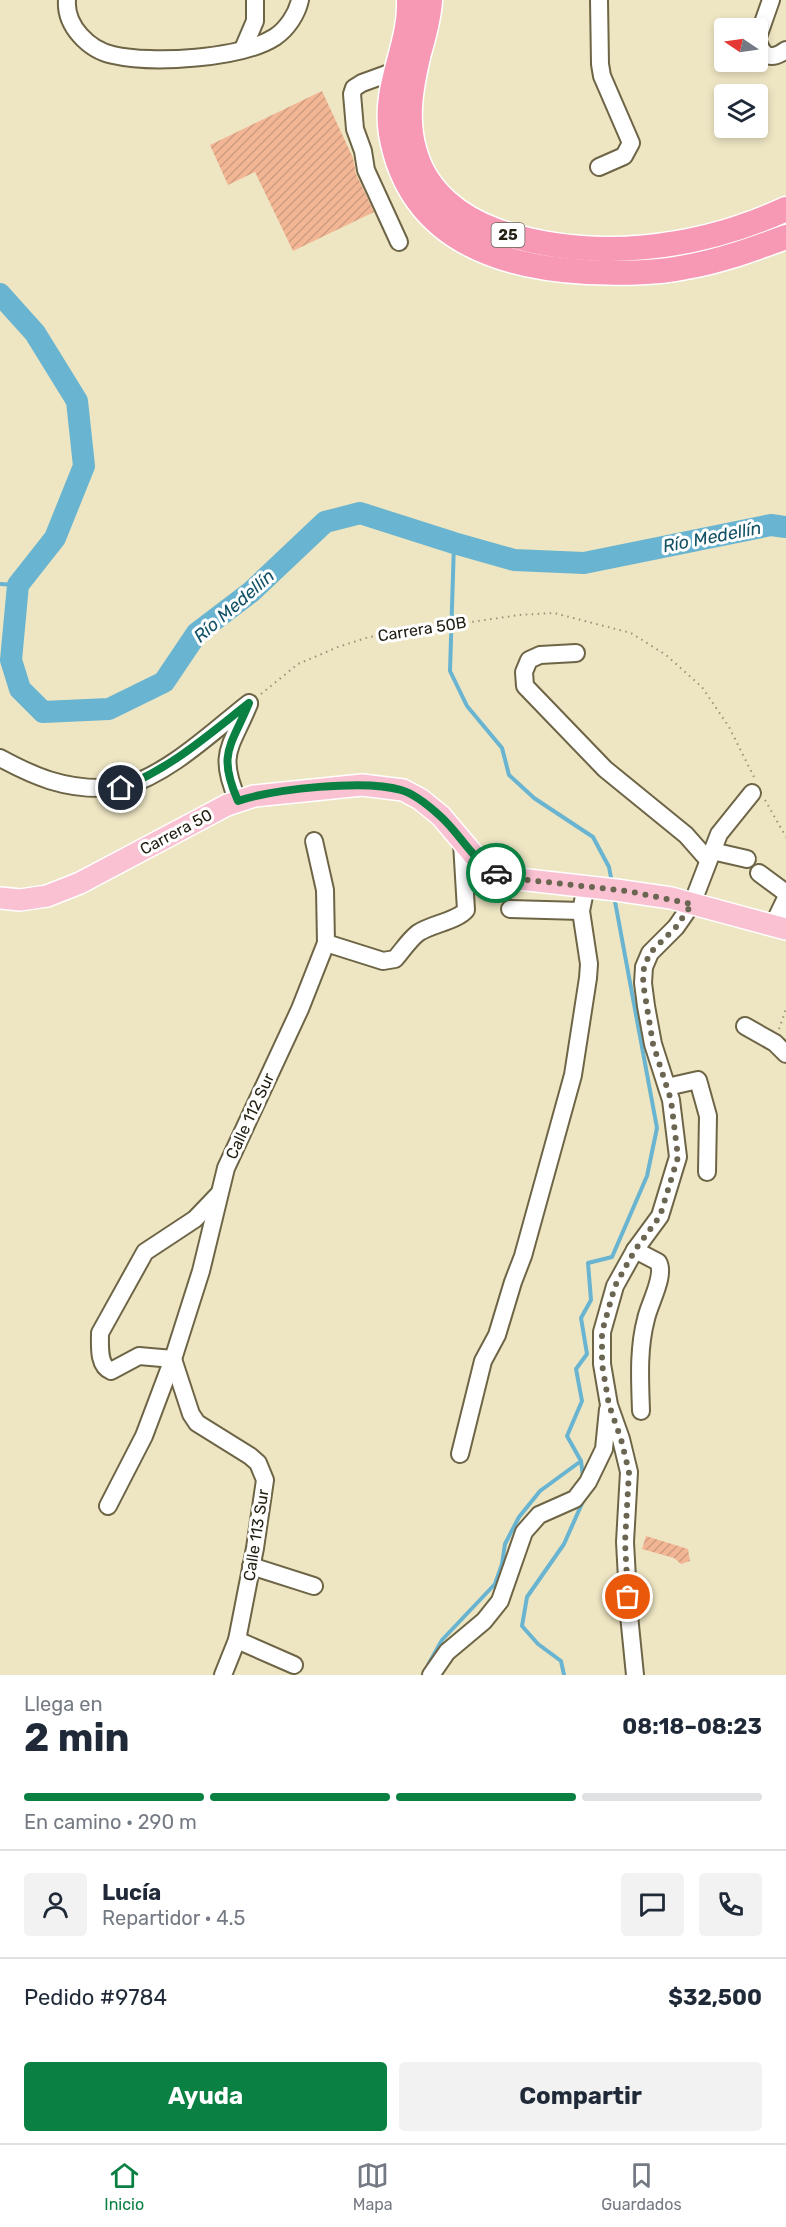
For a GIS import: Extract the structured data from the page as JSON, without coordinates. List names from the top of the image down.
{
  "streets": {
    "highway": ["25"],
    "main road": ["Carrera 50"],
    "street": ["Calle 112 Sur", "Calle 113 Sur"],
    "path": ["Carrera 50B"]
  },
  "crossings": [
    ["Calle 112 Sur", "Calle 113 Sur"]
  ],
  "water": ["Río Medellín"],
  "north": "left",
  "page": {
    "heading": ["2 min", "Llega en", "08:18–08:23"],
    "panel": [
      "Lucía",
      "Repartidor · 4.5",
      "Pedido #9784",
      "$32,500"
    ],
    "bar": "En camino · 290 m",
    "buttons": ["Ayuda", "Compartir"],
    "tabs": ["Inicio", "Mapa", "Guardados"]
  }
}
